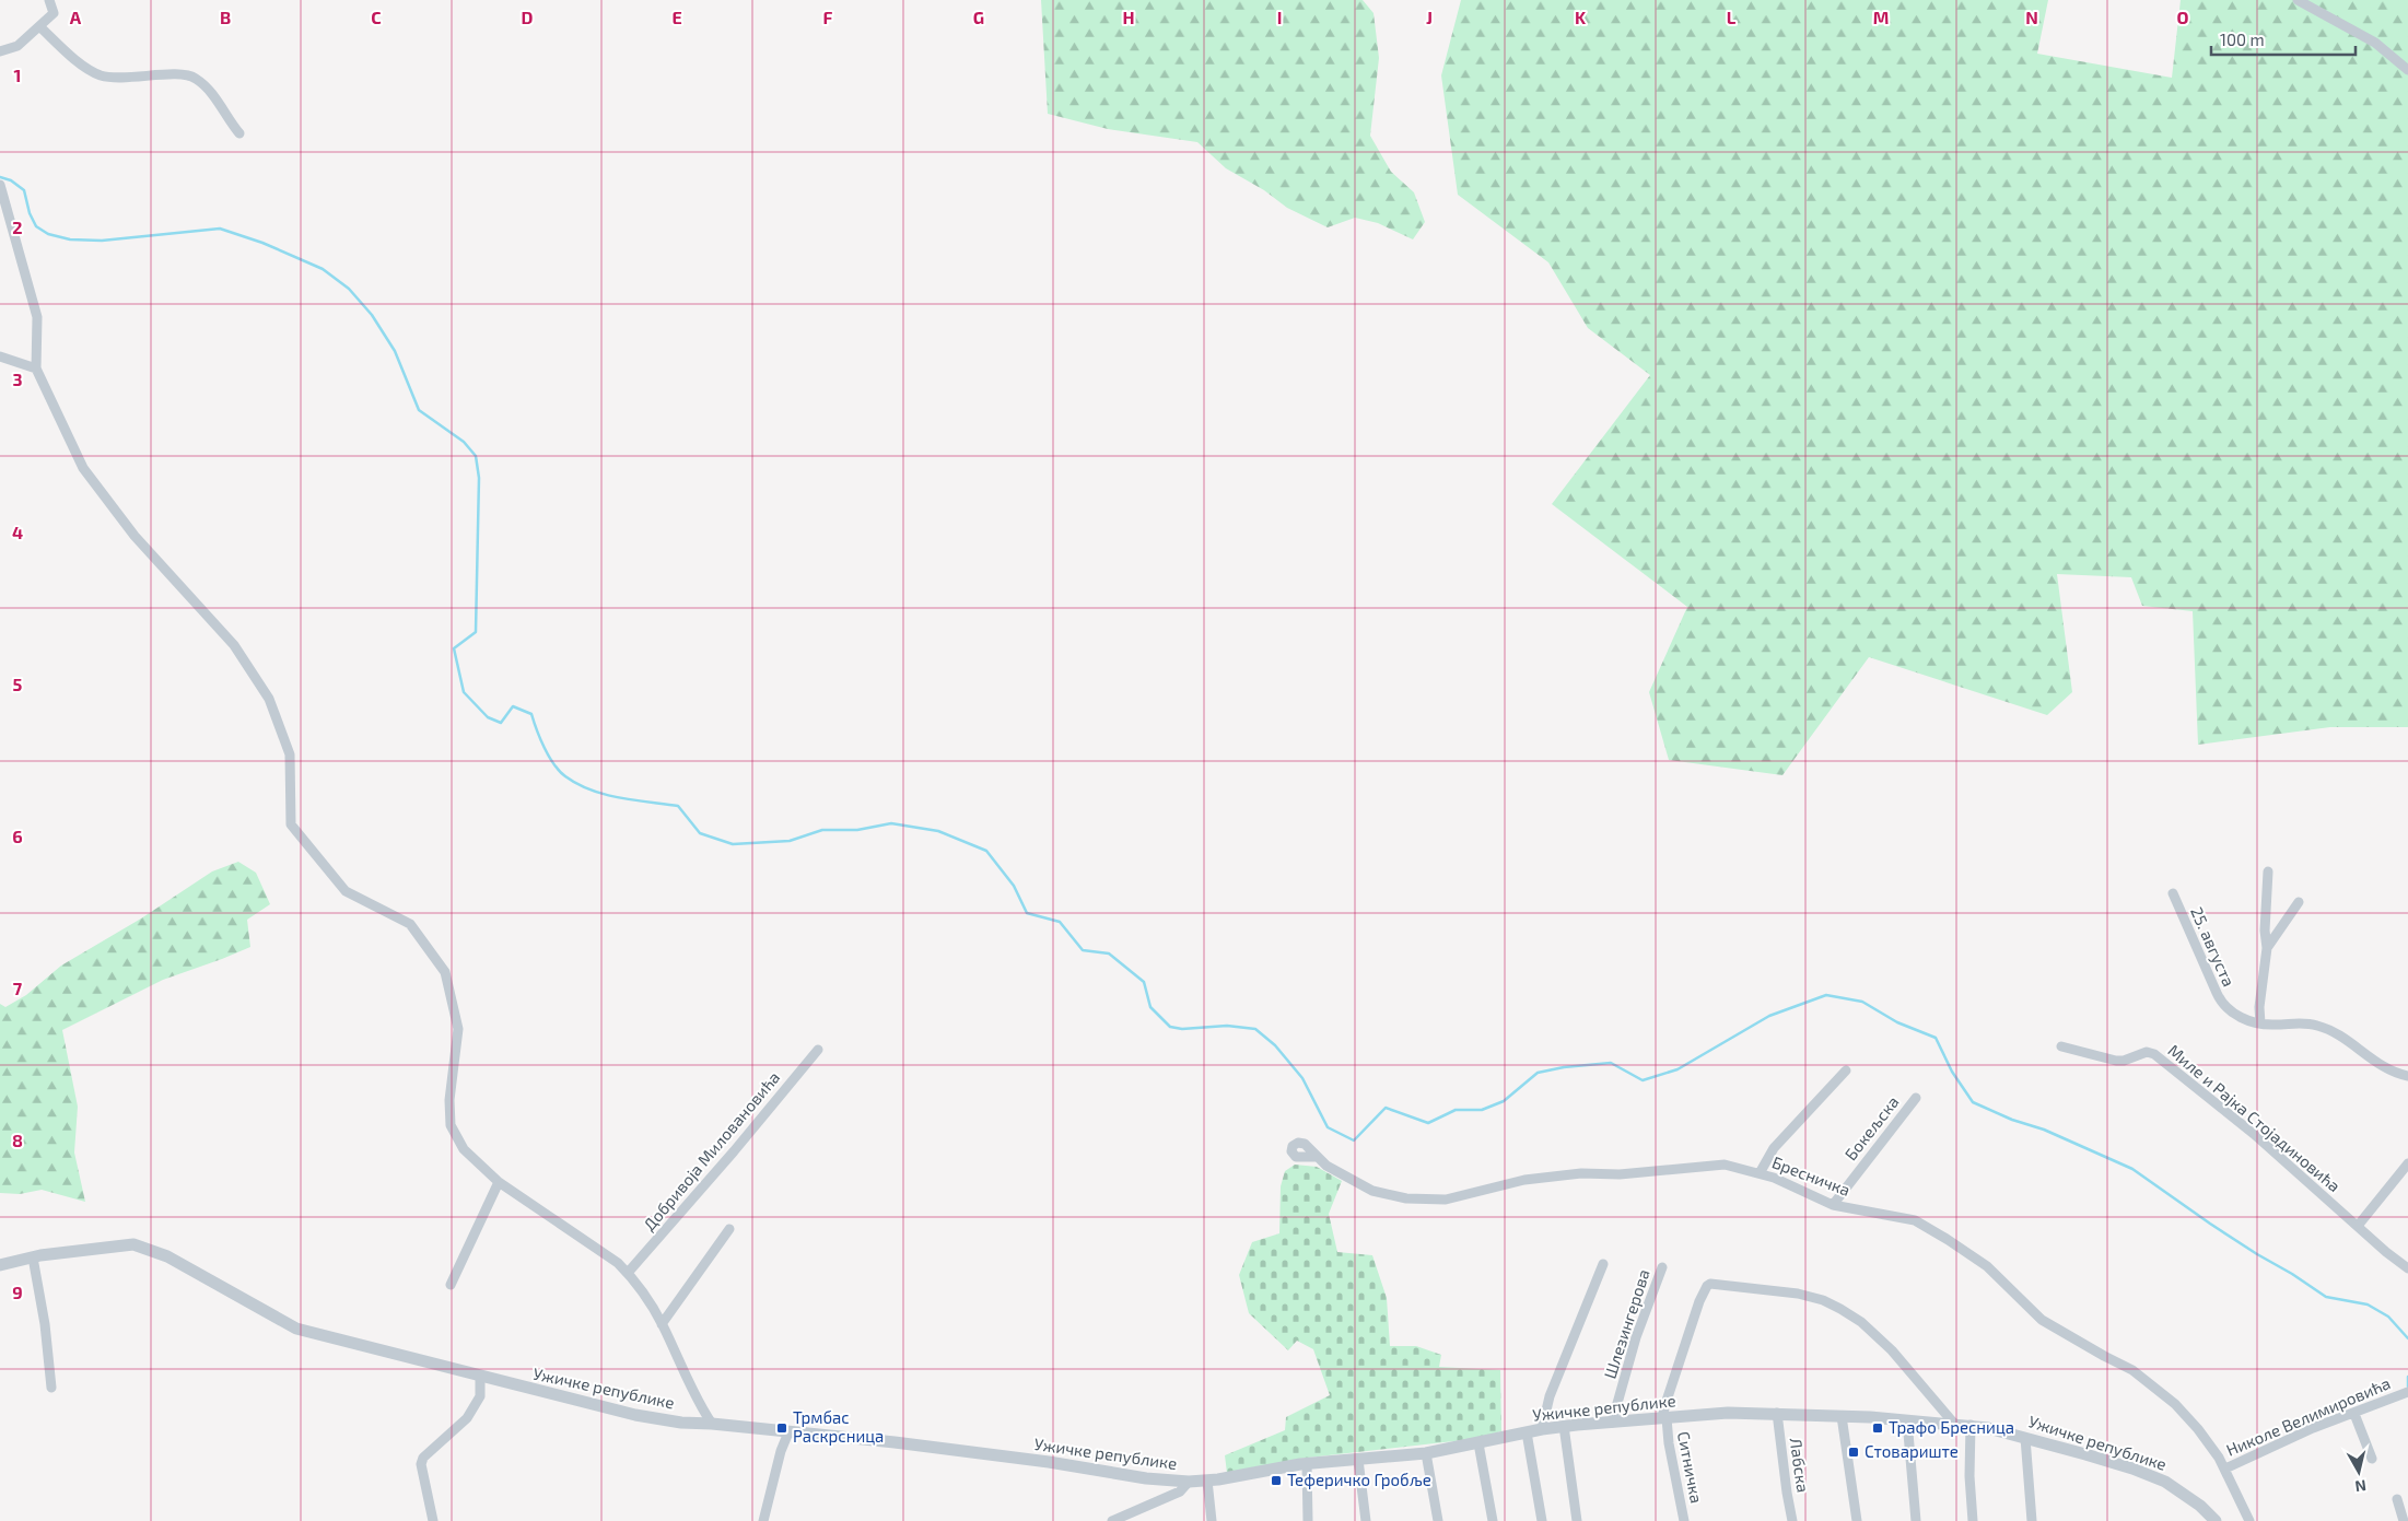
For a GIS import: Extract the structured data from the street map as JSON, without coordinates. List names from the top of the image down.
{
  "streets": {
    "street": [
      "25. августа",
      "Миле и Рајка Стојадиновића",
      "Бокељска",
      "Добривоја Миловановића",
      "Бресничка",
      "Шлезингерова",
      "Ужичке републике",
      "Николе Велимировића",
      "Лабска",
      "Ситничка"
    ]
  },
  "crossings": [
    ["Бокељска", "Бресничка"],
    ["Бресничка", "Николе Велимировића"],
    ["Шлезингерова", "Ужичке републике"],
    ["Ужичке републике", "Лабска"],
    ["Ужичке републике", "Ситничка"]
  ],
  "places": {
    "transit": [
      "Трмбас Раскрсница",
      "Трафо Бресница",
      "Стовариште",
      "Теферичко Гробље"
    ]
  },
  "scale_bar": "100 m",
  "north": "bottom",
  "grid": {
    "columns": [
      "A",
      "B",
      "C",
      "D",
      "E",
      "F",
      "G",
      "H",
      "I",
      "J",
      "K",
      "L",
      "M",
      "N",
      "O"
    ],
    "rows": [
      "1",
      "2",
      "3",
      "4",
      "5",
      "6",
      "7",
      "8",
      "9"
    ]
  }
}
